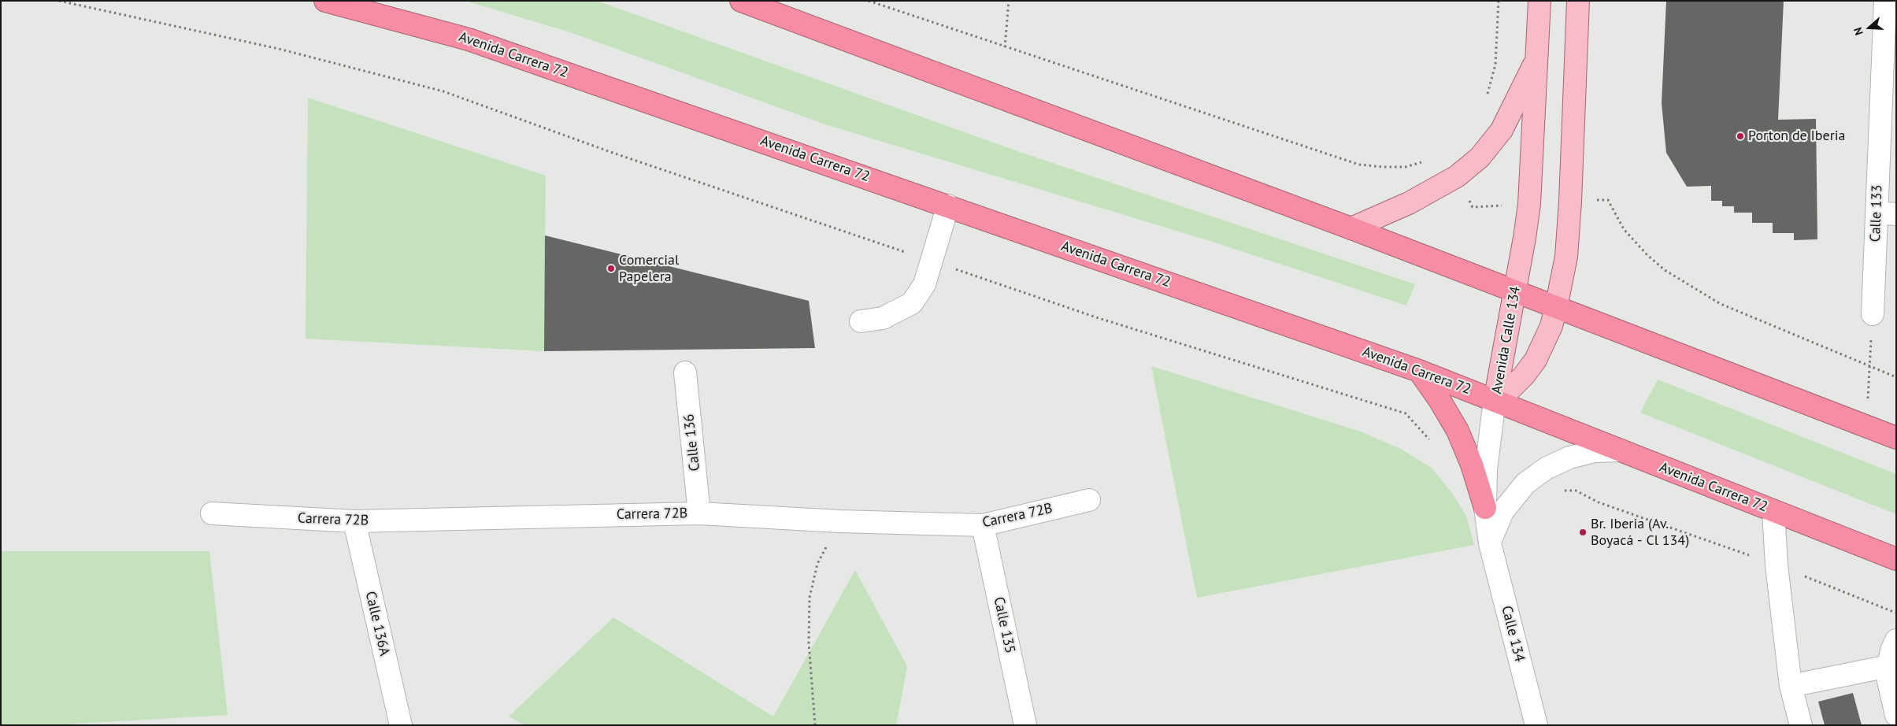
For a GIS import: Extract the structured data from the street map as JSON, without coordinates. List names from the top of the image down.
{
  "streets": {
    "highway": ["Avenida Carrera 72"],
    "main road": ["Avenida Calle 134"],
    "street": [
      "Calle 133",
      "Calle 136",
      "Carrera 72B",
      "Calle 136A",
      "Calle 135",
      "Calle 134"
    ]
  },
  "crossings": [
    ["Avenida Carrera 72", "Avenida Calle 134"],
    ["Avenida Carrera 72", "Calle 134"],
    ["Avenida Calle 134", "Calle 134"],
    ["Calle 136", "Carrera 72B"],
    ["Carrera 72B", "Calle 136A"],
    ["Carrera 72B", "Calle 135"]
  ],
  "places": ["Porton de Iberia", "Comercial Papelera", "Br. Iberia (Av. Boyacá - Cl 134)"],
  "north": "left"
}
